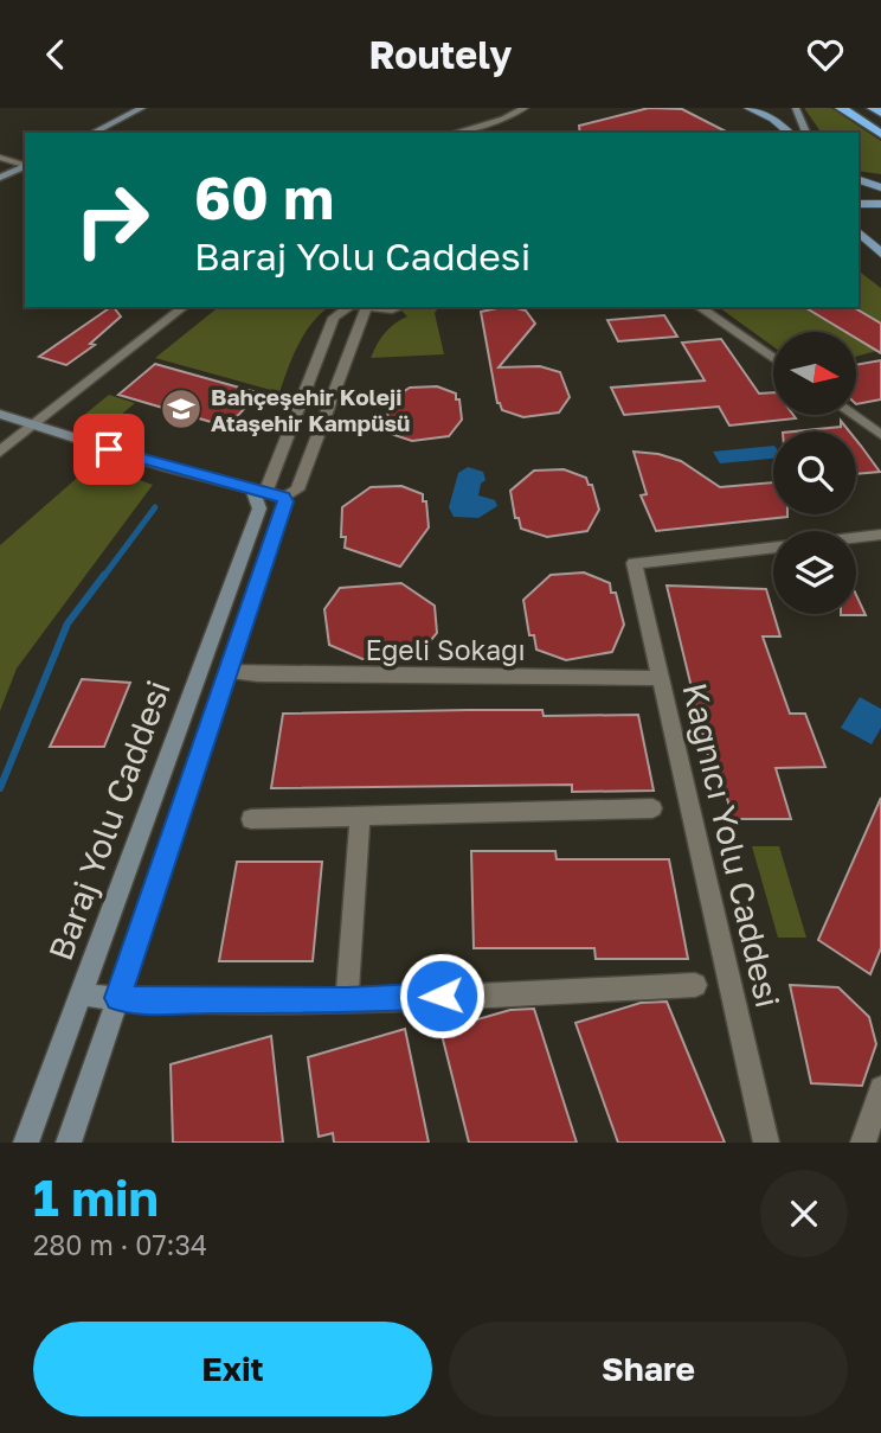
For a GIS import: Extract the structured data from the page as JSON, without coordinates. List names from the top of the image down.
{
  "streets": {
    "street": ["Egeli Sokağı", "Baraj Yolu Caddesi", "Kağnıcı Yolu Caddesi"]
  },
  "crossings": [
    ["Egeli Sokağı", "Baraj Yolu Caddesi"],
    ["Egeli Sokağı", "Kağnıcı Yolu Caddesi"]
  ],
  "places": {
    "school or university": ["Bahçeşehir Koleji Ataşehir Kampüsü"]
  },
  "north": "right",
  "page": {
    "header": "Routely",
    "turn": ["60 m", "Baraj Yolu Caddesi"],
    "heading": ["1 min", "280 m · 07:34"],
    "buttons": ["Exit", "Share"]
  }
}
